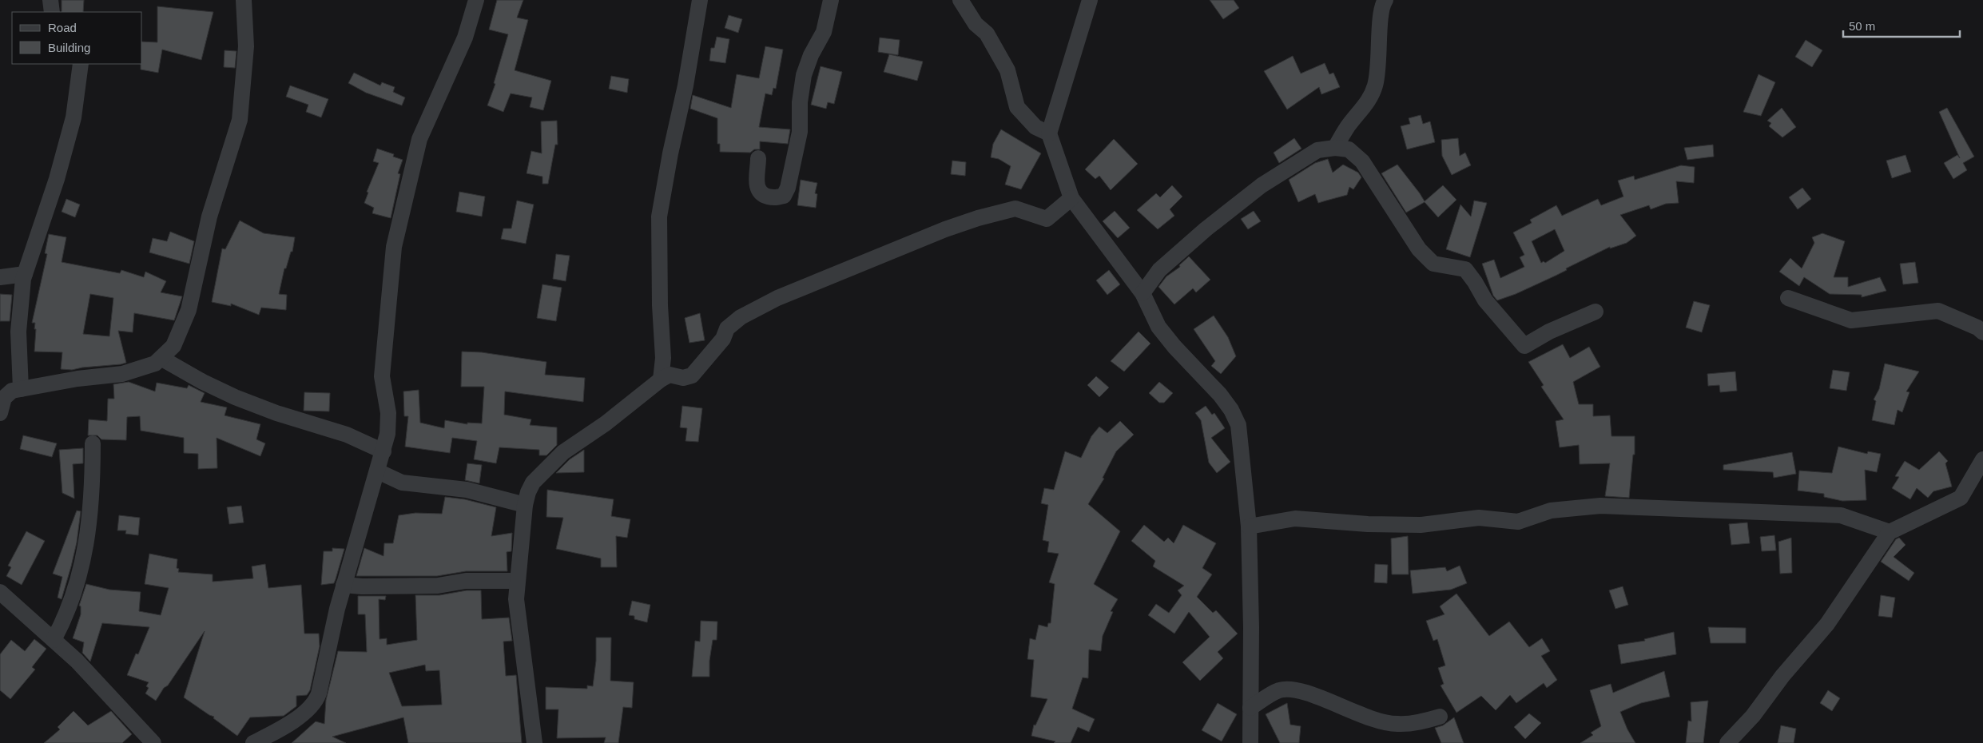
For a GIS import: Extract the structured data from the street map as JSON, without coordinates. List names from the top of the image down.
{
  "legend": ["Road", "Building"],
  "scale_bar": "50 m"
}
